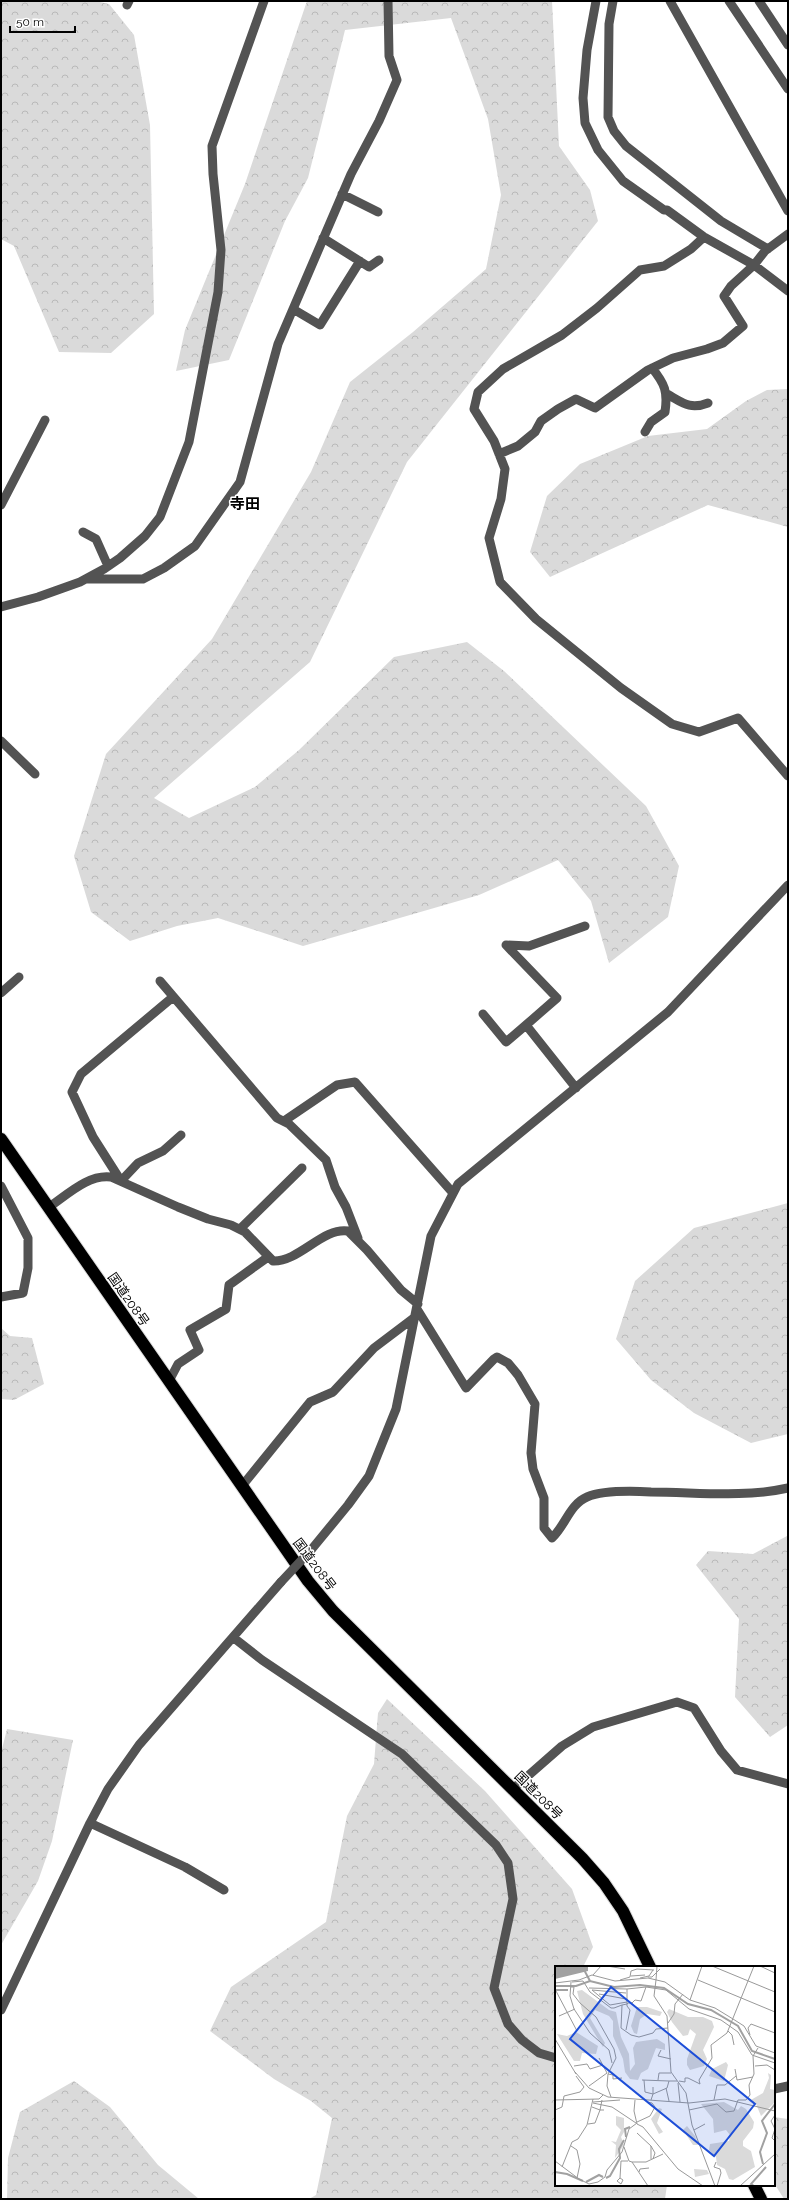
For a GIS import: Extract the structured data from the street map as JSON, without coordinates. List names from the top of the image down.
{
  "streets": {
    "highway": ["国道208号"]
  },
  "districts": ["寺田"],
  "scale_bar": "50 m"
}
